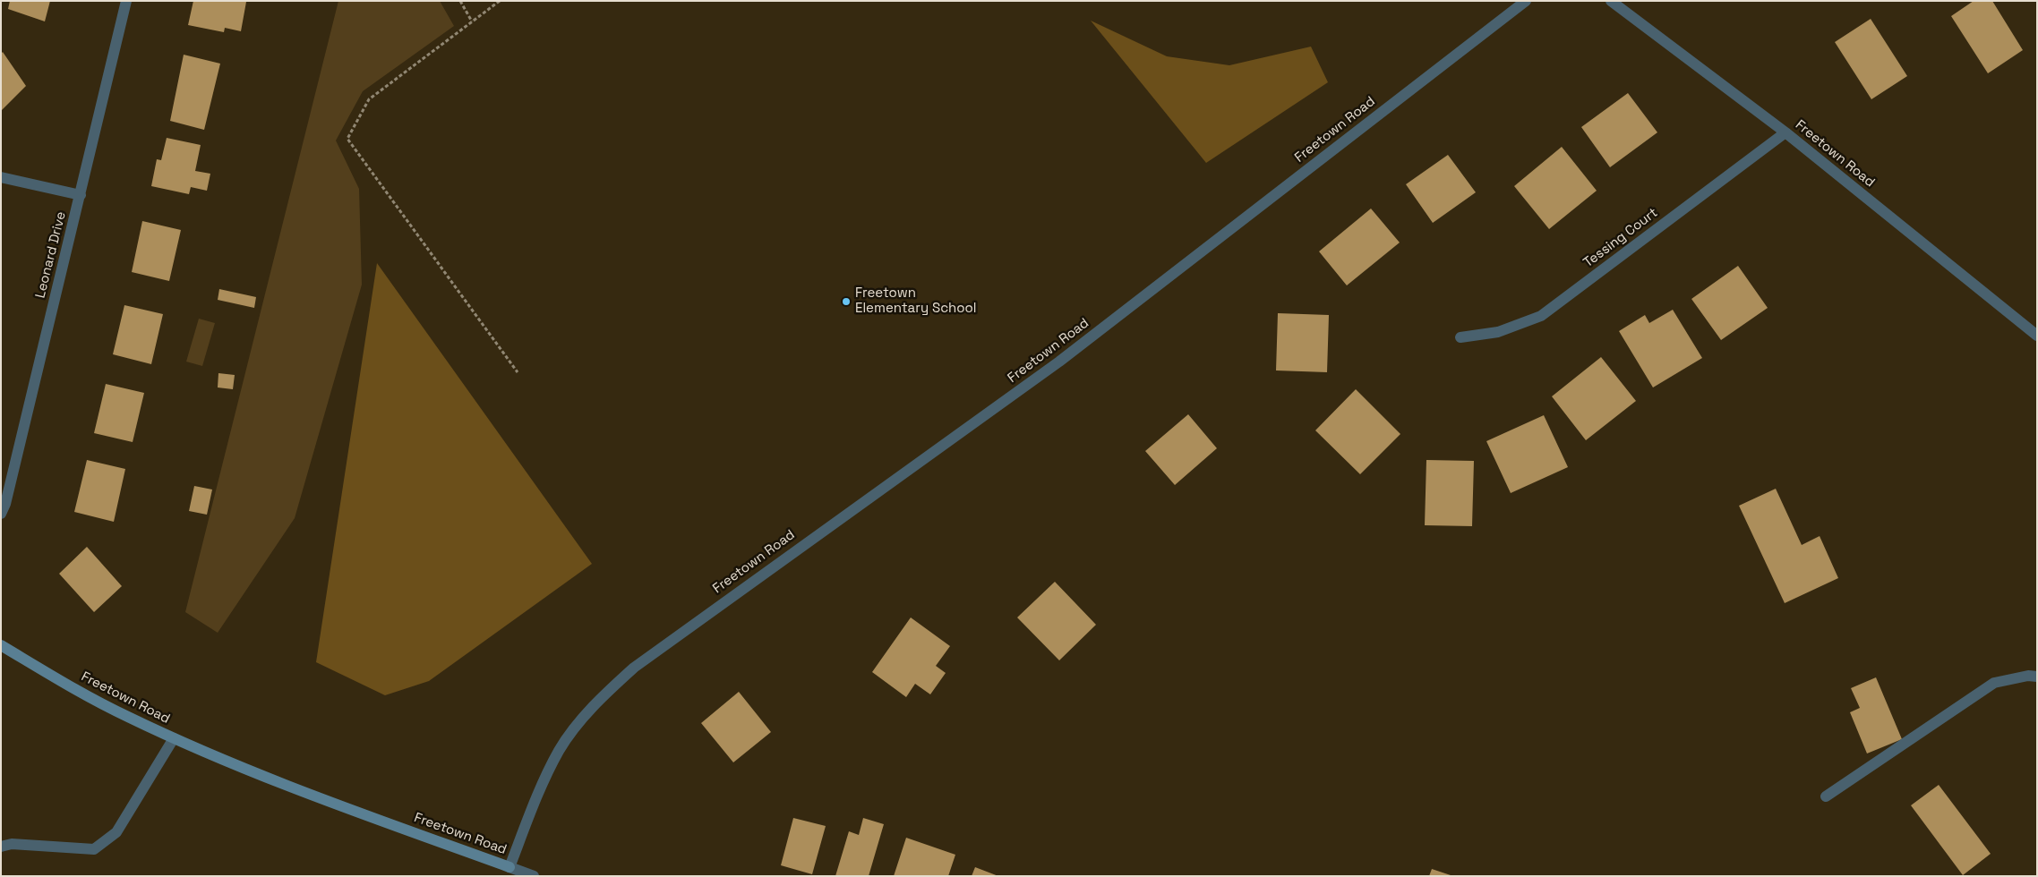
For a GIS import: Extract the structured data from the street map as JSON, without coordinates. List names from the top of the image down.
{
  "streets": {
    "street": ["Freetown Road", "Tessing Court", "Leonard Drive"]
  },
  "crossings": [
    ["Freetown Road", "Tessing Court"]
  ],
  "places": ["Freetown Elementary School"]
}
